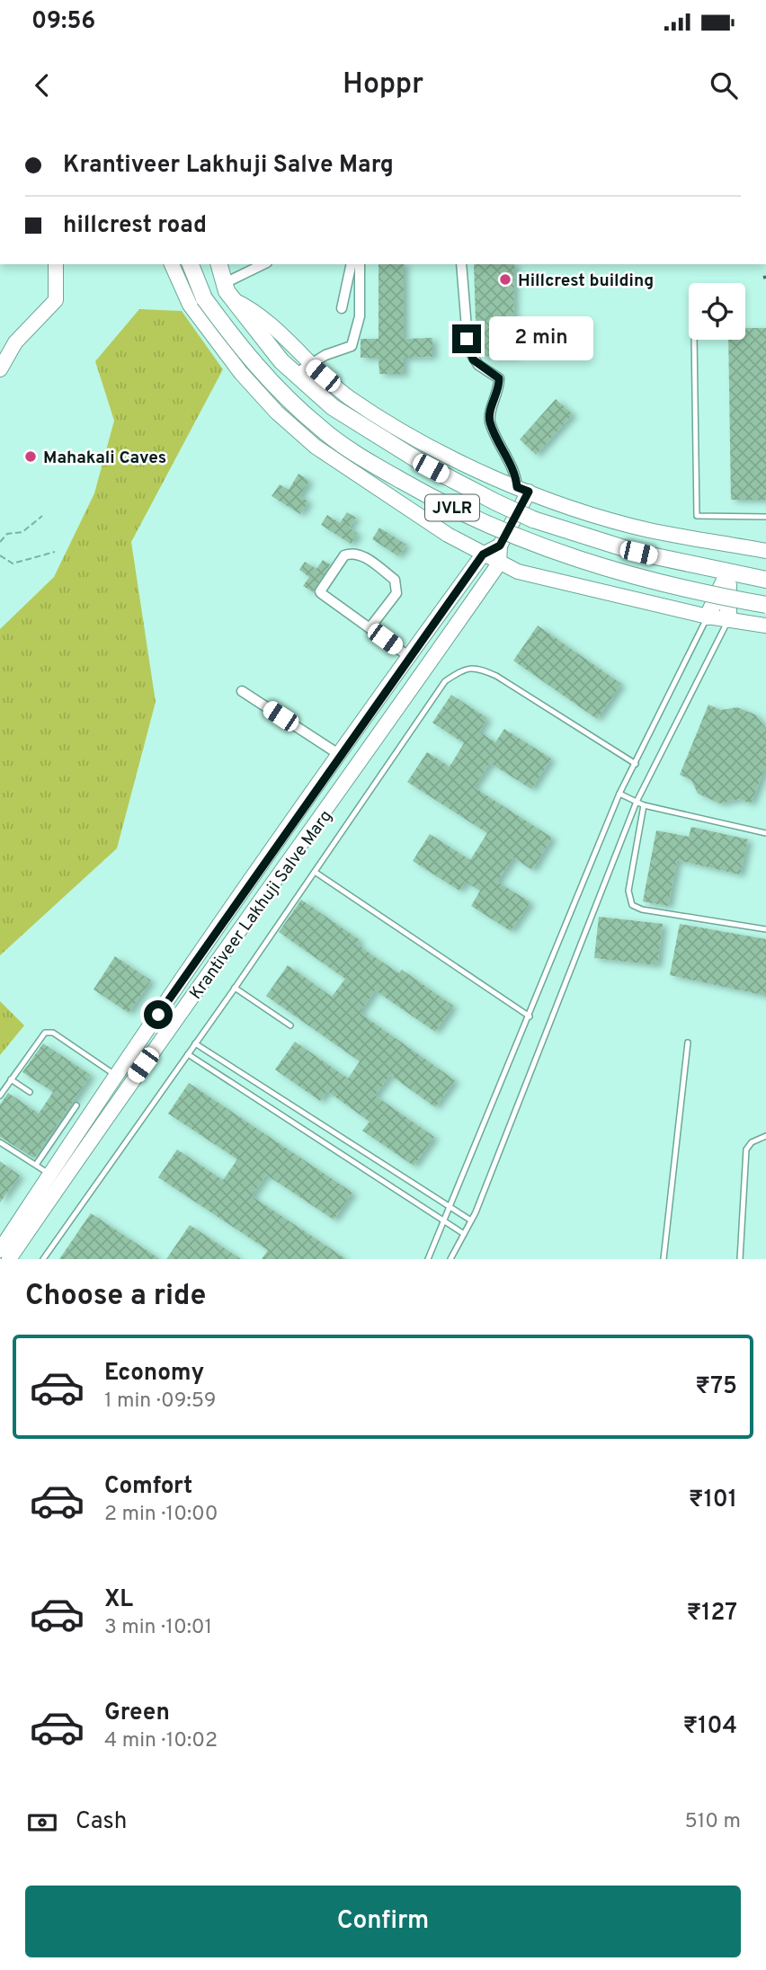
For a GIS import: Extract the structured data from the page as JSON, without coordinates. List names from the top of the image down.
{
  "streets": {
    "main road": ["JVLR", "Krantiveer Lakhuji Salve Marg"]
  },
  "places": ["Hillcrest building", "Mahakali Caves"],
  "page": {
    "status": "09:56",
    "header": "Hoppr",
    "banner": ["Krantiveer Lakhuji Salve Marg", "hillcrest road"],
    "bubble": "2 min",
    "heading": "Choose a ride",
    "list": [
      {
        "name": "Economy",
        "note": "1 min · 09:59",
        "value": "₹75"
      },
      {
        "name": "Comfort",
        "note": "2 min · 10:00",
        "value": "₹101"
      },
      {
        "name": "XL",
        "note": "3 min · 10:01",
        "value": "₹127"
      },
      {
        "name": "Green",
        "note": "4 min · 10:02",
        "value": "₹104"
      }
    ],
    "pay": ["Cash", "510 m"],
    "buttons": "Confirm"
  }
}
